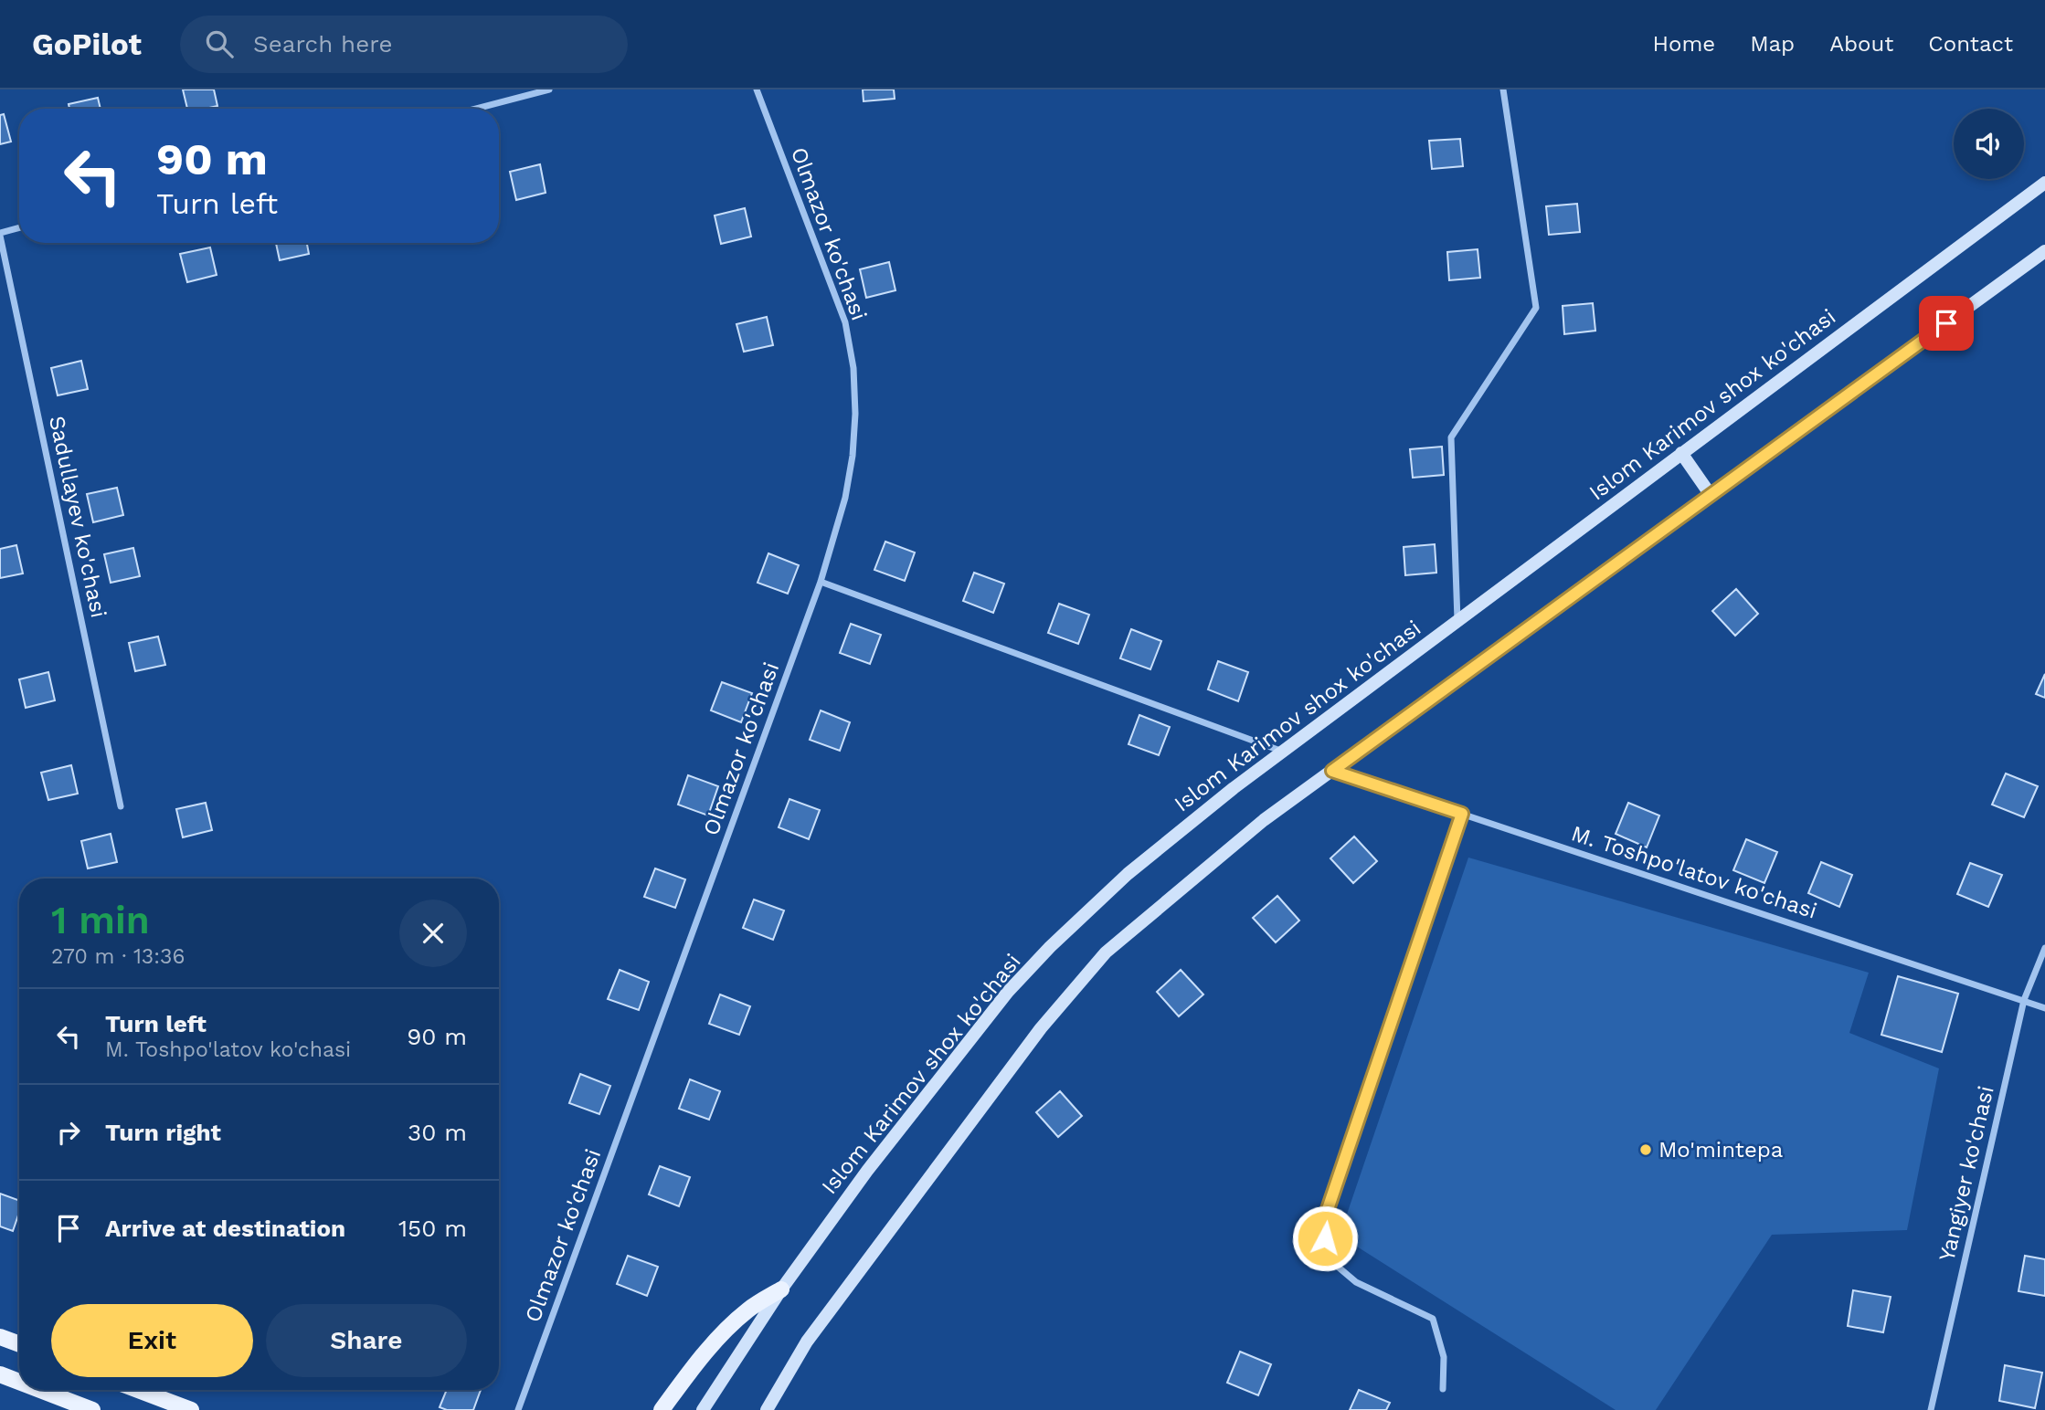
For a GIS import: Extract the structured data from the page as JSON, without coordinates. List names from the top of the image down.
{
  "streets": {
    "main road": ["Islom Karimov shox ko'chasi"],
    "street": [
      "Olmazor ko'chasi",
      "Sadullayev ko'chasi",
      "M. Toshpo'latov ko'chasi",
      "Yangiyer ko'chasi"
    ]
  },
  "crossings": [
    ["M. Toshpo'latov ko'chasi", "Yangiyer ko'chasi"]
  ],
  "places": ["Mo'mintepa"],
  "page": {
    "header": "GoPilot",
    "search": "Search here",
    "nav": [
      "Home",
      "Map",
      "About",
      "Contact"
    ],
    "turn": ["90 m", "Turn left"],
    "heading": ["1 min", "270 m · 13:36"],
    "list": [
      {
        "name": "Turn left",
        "note": "M. Toshpo'latov ko'chasi",
        "value": "90 m"
      },
      {
        "name": "Turn right",
        "value": "30 m"
      },
      {
        "name": "Arrive at destination",
        "value": "150 m"
      }
    ],
    "buttons": ["Exit", "Share"]
  }
}
